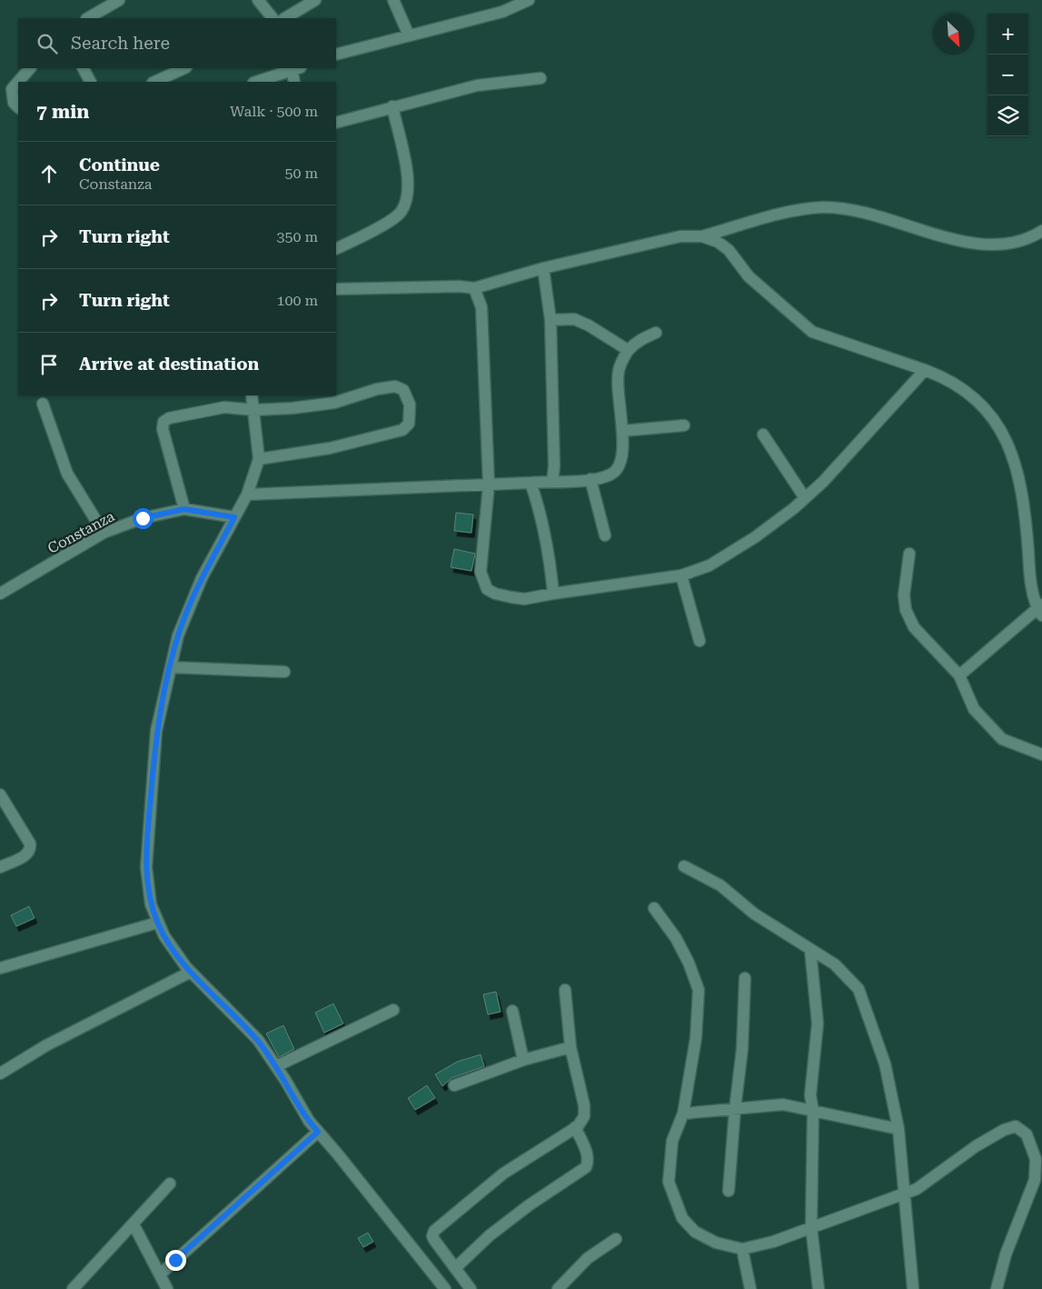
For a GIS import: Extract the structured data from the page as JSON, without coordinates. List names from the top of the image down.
{
  "streets": {
    "street": ["Constanza"]
  },
  "north": "bottom right",
  "page": {
    "map_buttons": ["+", "−"],
    "search": "Search here",
    "heading": ["7 min", "Walk · 500 m"],
    "list": [
      ["Continue", "Constanza", "50 m"],
      ["Turn right", "350 m"],
      ["Turn right", "100 m"],
      "Arrive at destination"
    ]
  }
}
